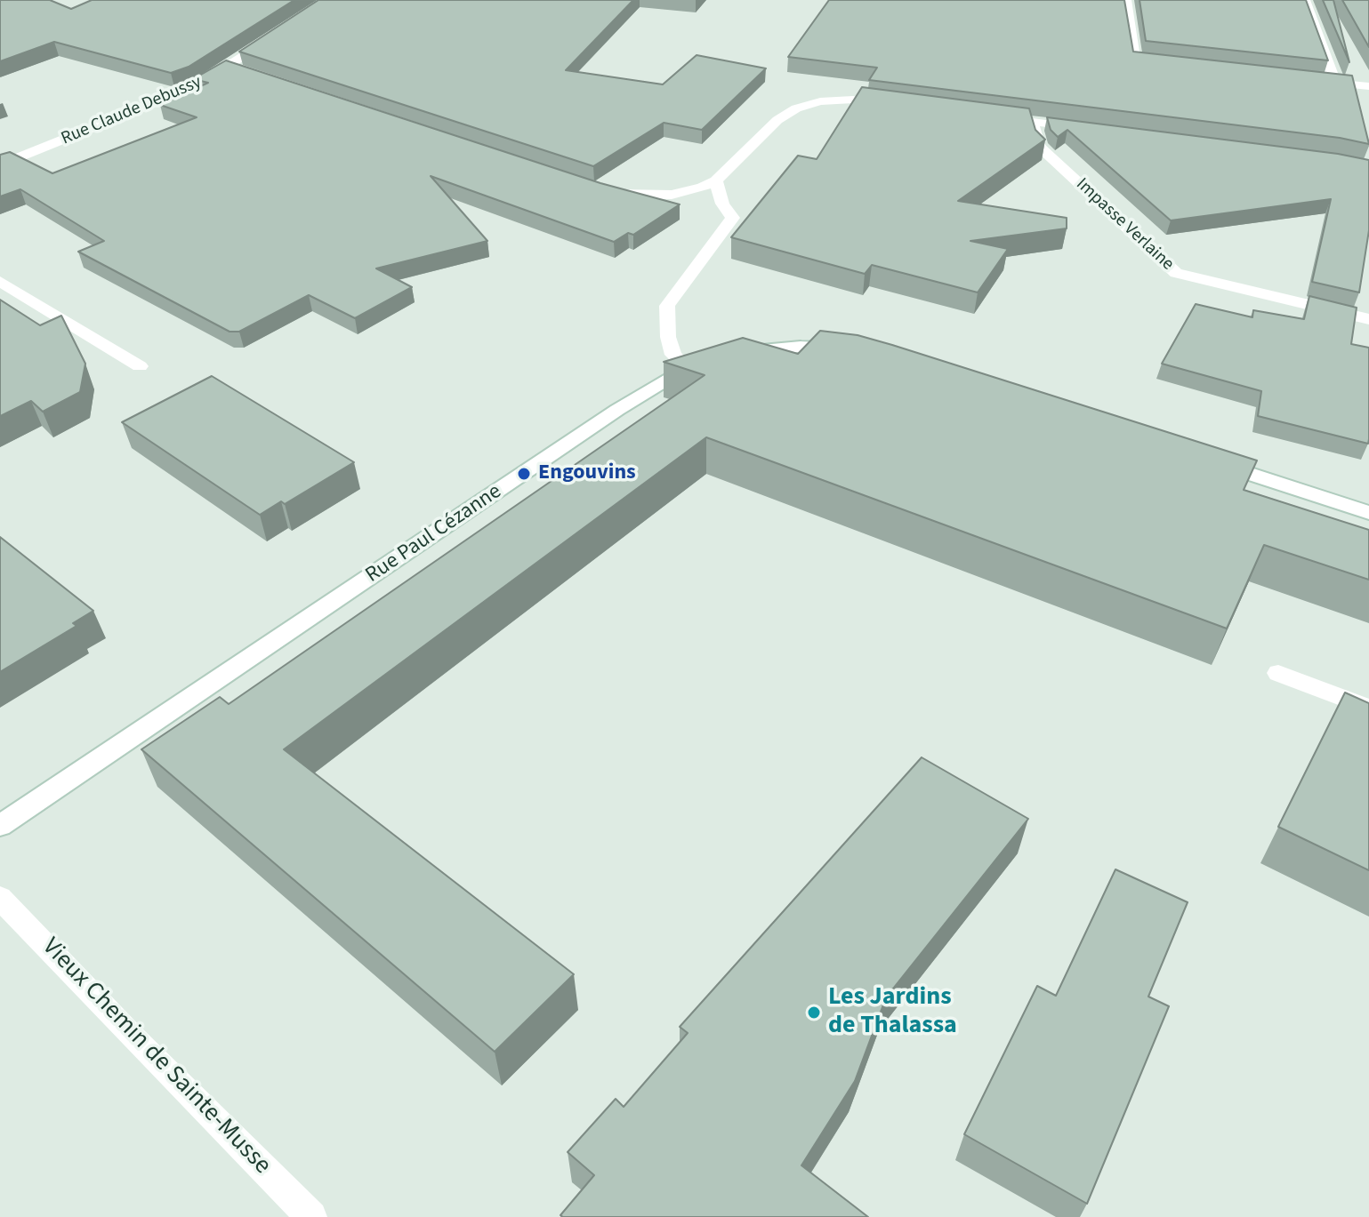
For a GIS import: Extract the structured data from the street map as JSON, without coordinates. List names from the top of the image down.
{
  "streets": {
    "street": [
      "Rue Claude Debussy",
      "Impasse Verlaine",
      "Rue Paul Cézanne",
      "Vieux Chemin de Sainte-Musse"
    ]
  },
  "places": ["Engouvins", "Les Jardins de Thalassa"]
}
